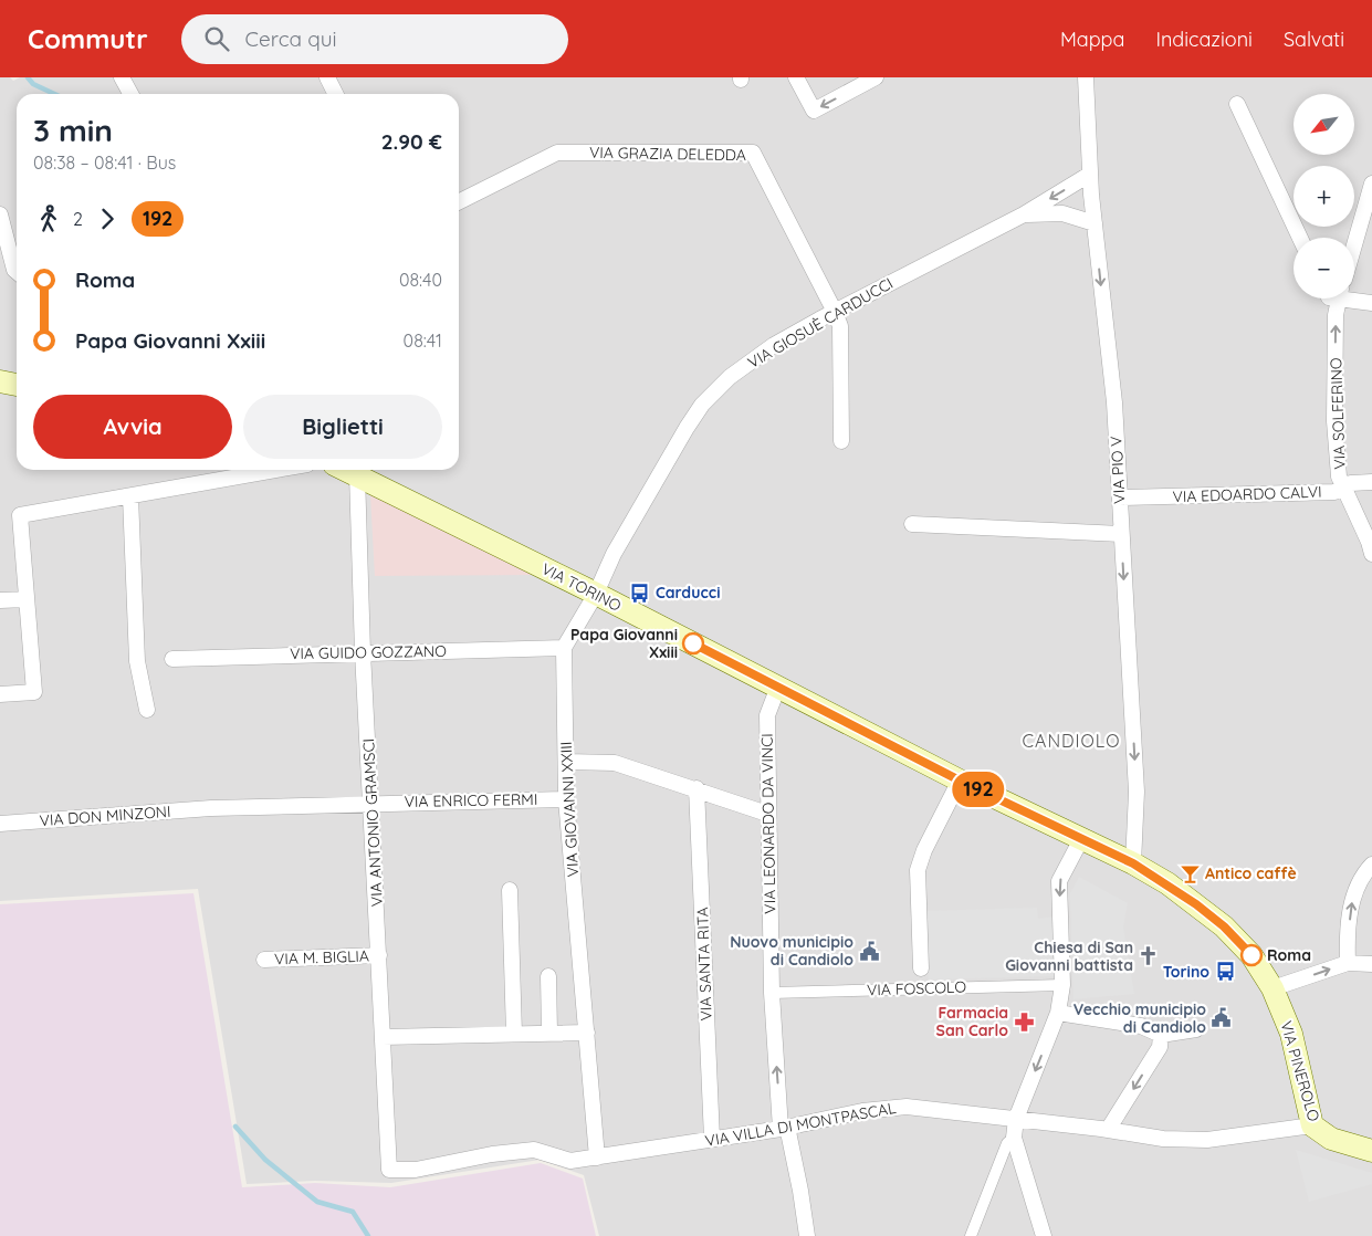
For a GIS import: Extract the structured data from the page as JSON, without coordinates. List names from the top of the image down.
{
  "streets": {
    "main road": ["VIA TORINO", "VIA PINEROLO"],
    "street": [
      "VIA GRAZIA DELEDDA",
      "VIA GIOSUÈ CARDUCCI",
      "VIA SOLFERINO",
      "VIA PIO V",
      "VIA EDOARDO CALVI",
      "VIA GUIDO GOZZANO",
      "VIA ENRICO FERMI",
      "VIA GIOVANNI XXIII",
      "VIA DON MINZONI",
      "VIA ANTONIO GRAMSCI",
      "VIA LEONARDO DA VINCI",
      "VIA M. BIGLIA",
      "VIA SANTA RITA",
      "VIA FOSCOLO",
      "VIA VILLA DI MONTPASCAL"
    ]
  },
  "crossings": [
    ["VIA GRAZIA DELEDDA", "VIA GIOSUÈ CARDUCCI"],
    ["VIA GIOSUÈ CARDUCCI", "VIA PIO V"],
    ["VIA GIOSUÈ CARDUCCI", "VIA TORINO"],
    ["VIA SOLFERINO", "VIA EDOARDO CALVI"],
    ["VIA PIO V", "VIA EDOARDO CALVI"],
    ["VIA PIO V", "VIA TORINO"],
    ["VIA TORINO", "VIA ANTONIO GRAMSCI"],
    ["VIA TORINO", "VIA LEONARDO DA VINCI"],
    ["VIA TORINO", "VIA PINEROLO"],
    ["VIA GUIDO GOZZANO", "VIA GIOVANNI XXIII"],
    ["VIA GUIDO GOZZANO", "VIA ANTONIO GRAMSCI"],
    ["VIA ENRICO FERMI", "VIA GIOVANNI XXIII"],
    ["VIA ENRICO FERMI", "VIA DON MINZONI"],
    ["VIA ENRICO FERMI", "VIA ANTONIO GRAMSCI"],
    ["VIA GIOVANNI XXIII", "VIA VILLA DI MONTPASCAL"],
    ["VIA ANTONIO GRAMSCI", "VIA M. BIGLIA"],
    ["VIA ANTONIO GRAMSCI", "VIA VILLA DI MONTPASCAL"],
    ["VIA LEONARDO DA VINCI", "VIA FOSCOLO"],
    ["VIA LEONARDO DA VINCI", "VIA VILLA DI MONTPASCAL"],
    ["VIA SANTA RITA", "VIA VILLA DI MONTPASCAL"],
    ["VIA PINEROLO", "VIA VILLA DI MONTPASCAL"]
  ],
  "one_way": ["VIA SOLFERINO", "VIA PIO V"],
  "districts": ["CANDIOLO"],
  "places": {
    "bus stop": ["Carducci", "Torino"],
    "other": ["Papa Giovanni Xxiii", "Roma"],
    "bar": ["Antico caffè"],
    "public building": ["Nuovo municipio di Candiolo", "Vecchio municipio di Candiolo"],
    "church": ["Chiesa di San Giovanni battista"],
    "pharmacy": ["Farmacia San Carlo"]
  },
  "lines": ["bus line 192"],
  "north": "bottom left",
  "page": {
    "header": "Commutr",
    "search": "Cerca qui",
    "nav": ["Mappa", "Indicazioni", "Salvati"],
    "on_map": "192",
    "map_buttons": ["+", "−"],
    "heading": ["3 min", "08:38 – 08:41 · Bus", "2.90 €"],
    "legs": ["2", "192"],
    "list": [
      {
        "name": "Roma",
        "value": "08:40"
      },
      {
        "name": "Papa Giovanni Xxiii",
        "value": "08:41"
      }
    ],
    "buttons": ["Avvia", "Biglietti"]
  }
}
